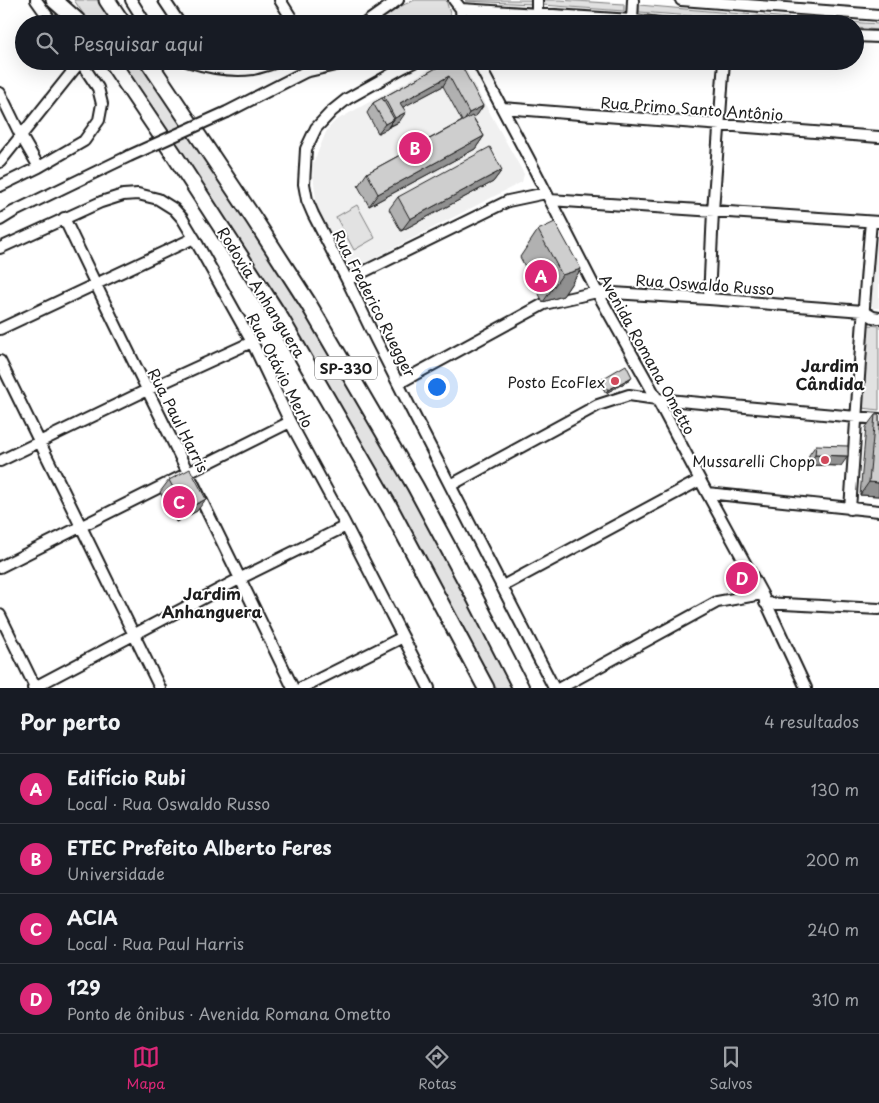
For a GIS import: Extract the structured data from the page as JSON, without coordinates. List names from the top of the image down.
{
  "streets": {
    "highway": ["Rodovia Anhanguera", "SP-330"],
    "street": [
      "Rua Primo Santo Antônio",
      "Rua Oswaldo Russo",
      "Rua Frederico Ruegger",
      "Avenida Romana Ometto",
      "Rua Otávio Merlo",
      "Rua Paul Harris"
    ]
  },
  "crossings": [
    ["Rua Primo Santo Antônio", "Avenida Romana Ometto"],
    ["Rua Oswaldo Russo", "Rua Frederico Ruegger"],
    ["Rua Oswaldo Russo", "Avenida Romana Ometto"],
    ["Rua Otávio Merlo", "Rua Paul Harris"]
  ],
  "districts": ["Jardim Cândida", "Jardim Anhanguera"],
  "places": ["Posto EcoFlex", "Mussarelli Chopp"],
  "page": {
    "search": "Pesquisar aqui",
    "pins": [
      "B",
      "A",
      "C",
      "D"
    ],
    "heading": ["Por perto", "4 resultados"],
    "list": [
      {
        "mark": "A",
        "name": "Edifício Rubi",
        "note": "Local · Rua Oswaldo Russo",
        "value": "130 m"
      },
      {
        "mark": "B",
        "name": "ETEC Prefeito Alberto Feres",
        "note": "Universidade",
        "value": "200 m"
      },
      {
        "mark": "C",
        "name": "ACIA",
        "note": "Local · Rua Paul Harris",
        "value": "240 m"
      },
      {
        "mark": "D",
        "name": "129",
        "note": "Ponto de ônibus · Avenida Romana Ometto",
        "value": "310 m"
      }
    ],
    "nav": ["Mapa", "Rotas", "Salvos"]
  }
}
